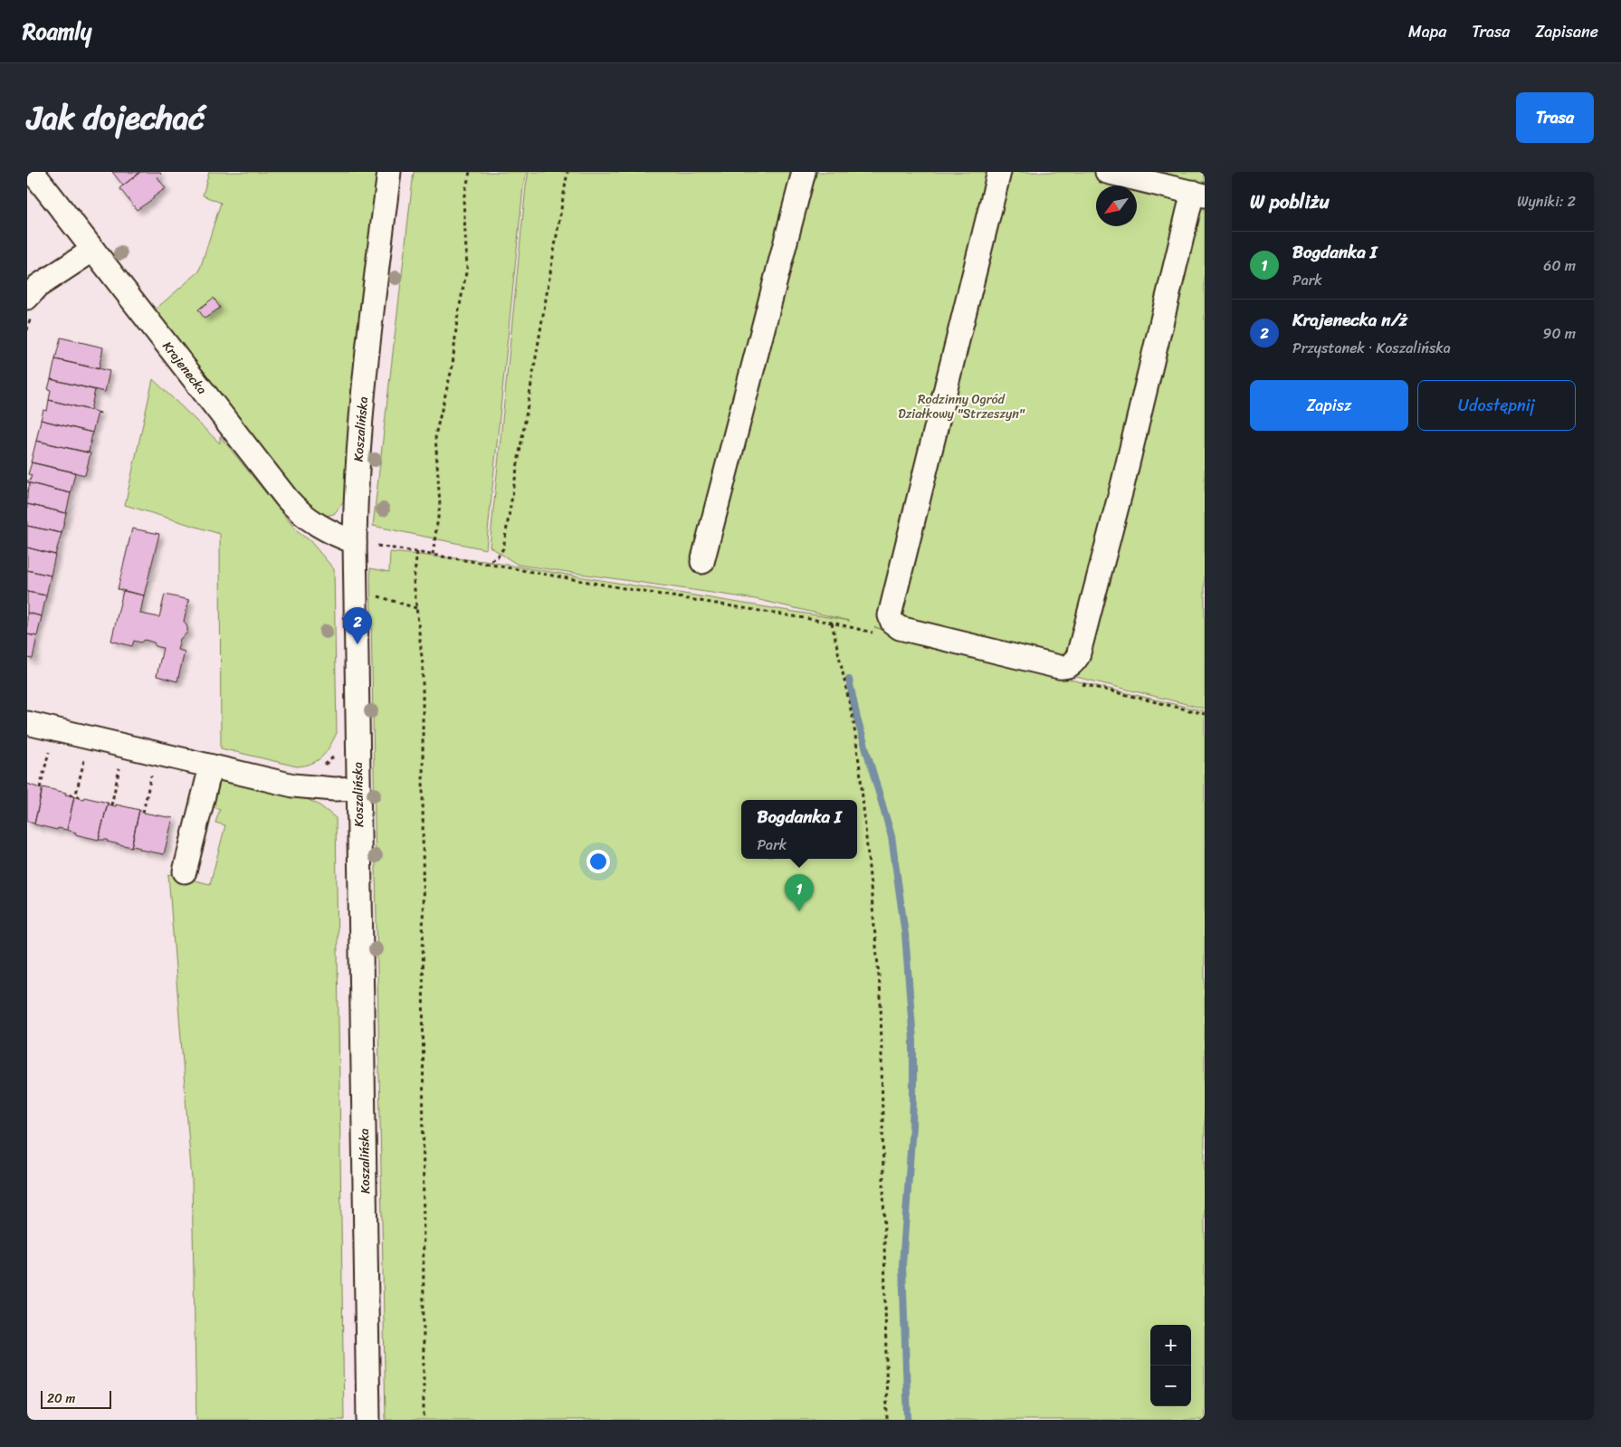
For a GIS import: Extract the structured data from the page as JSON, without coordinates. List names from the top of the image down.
{
  "streets": {
    "street": ["Krajenecka", "Koszalińska"]
  },
  "crossings": [
    ["Krajenecka", "Koszalińska"]
  ],
  "parks": ["Rodzinny Ogród Działkowy \"Strzeszyn\""],
  "scale_bar": "20 m",
  "north": "bottom left",
  "page": {
    "header": "Roamly",
    "nav": ["Mapa", "Trasa", "Zapisane"],
    "title": "Jak dojechać",
    "buttons": [
      "Trasa",
      ["Zapisz", "Udostępnij"]
    ],
    "heading": ["W pobliżu", "Wyniki: 2"],
    "list": [
      {
        "mark": "1",
        "name": "Bogdanka I",
        "note": "Park",
        "value": "60 m"
      },
      {
        "mark": "2",
        "name": "Krajenecka n/ż",
        "note": "Przystanek · Koszalińska",
        "value": "90 m"
      }
    ],
    "pins": ["2", "1"],
    "popup": ["Bogdanka I", "Park"],
    "map_buttons": ["+", "−"],
    "scale": "20 m"
  }
}
